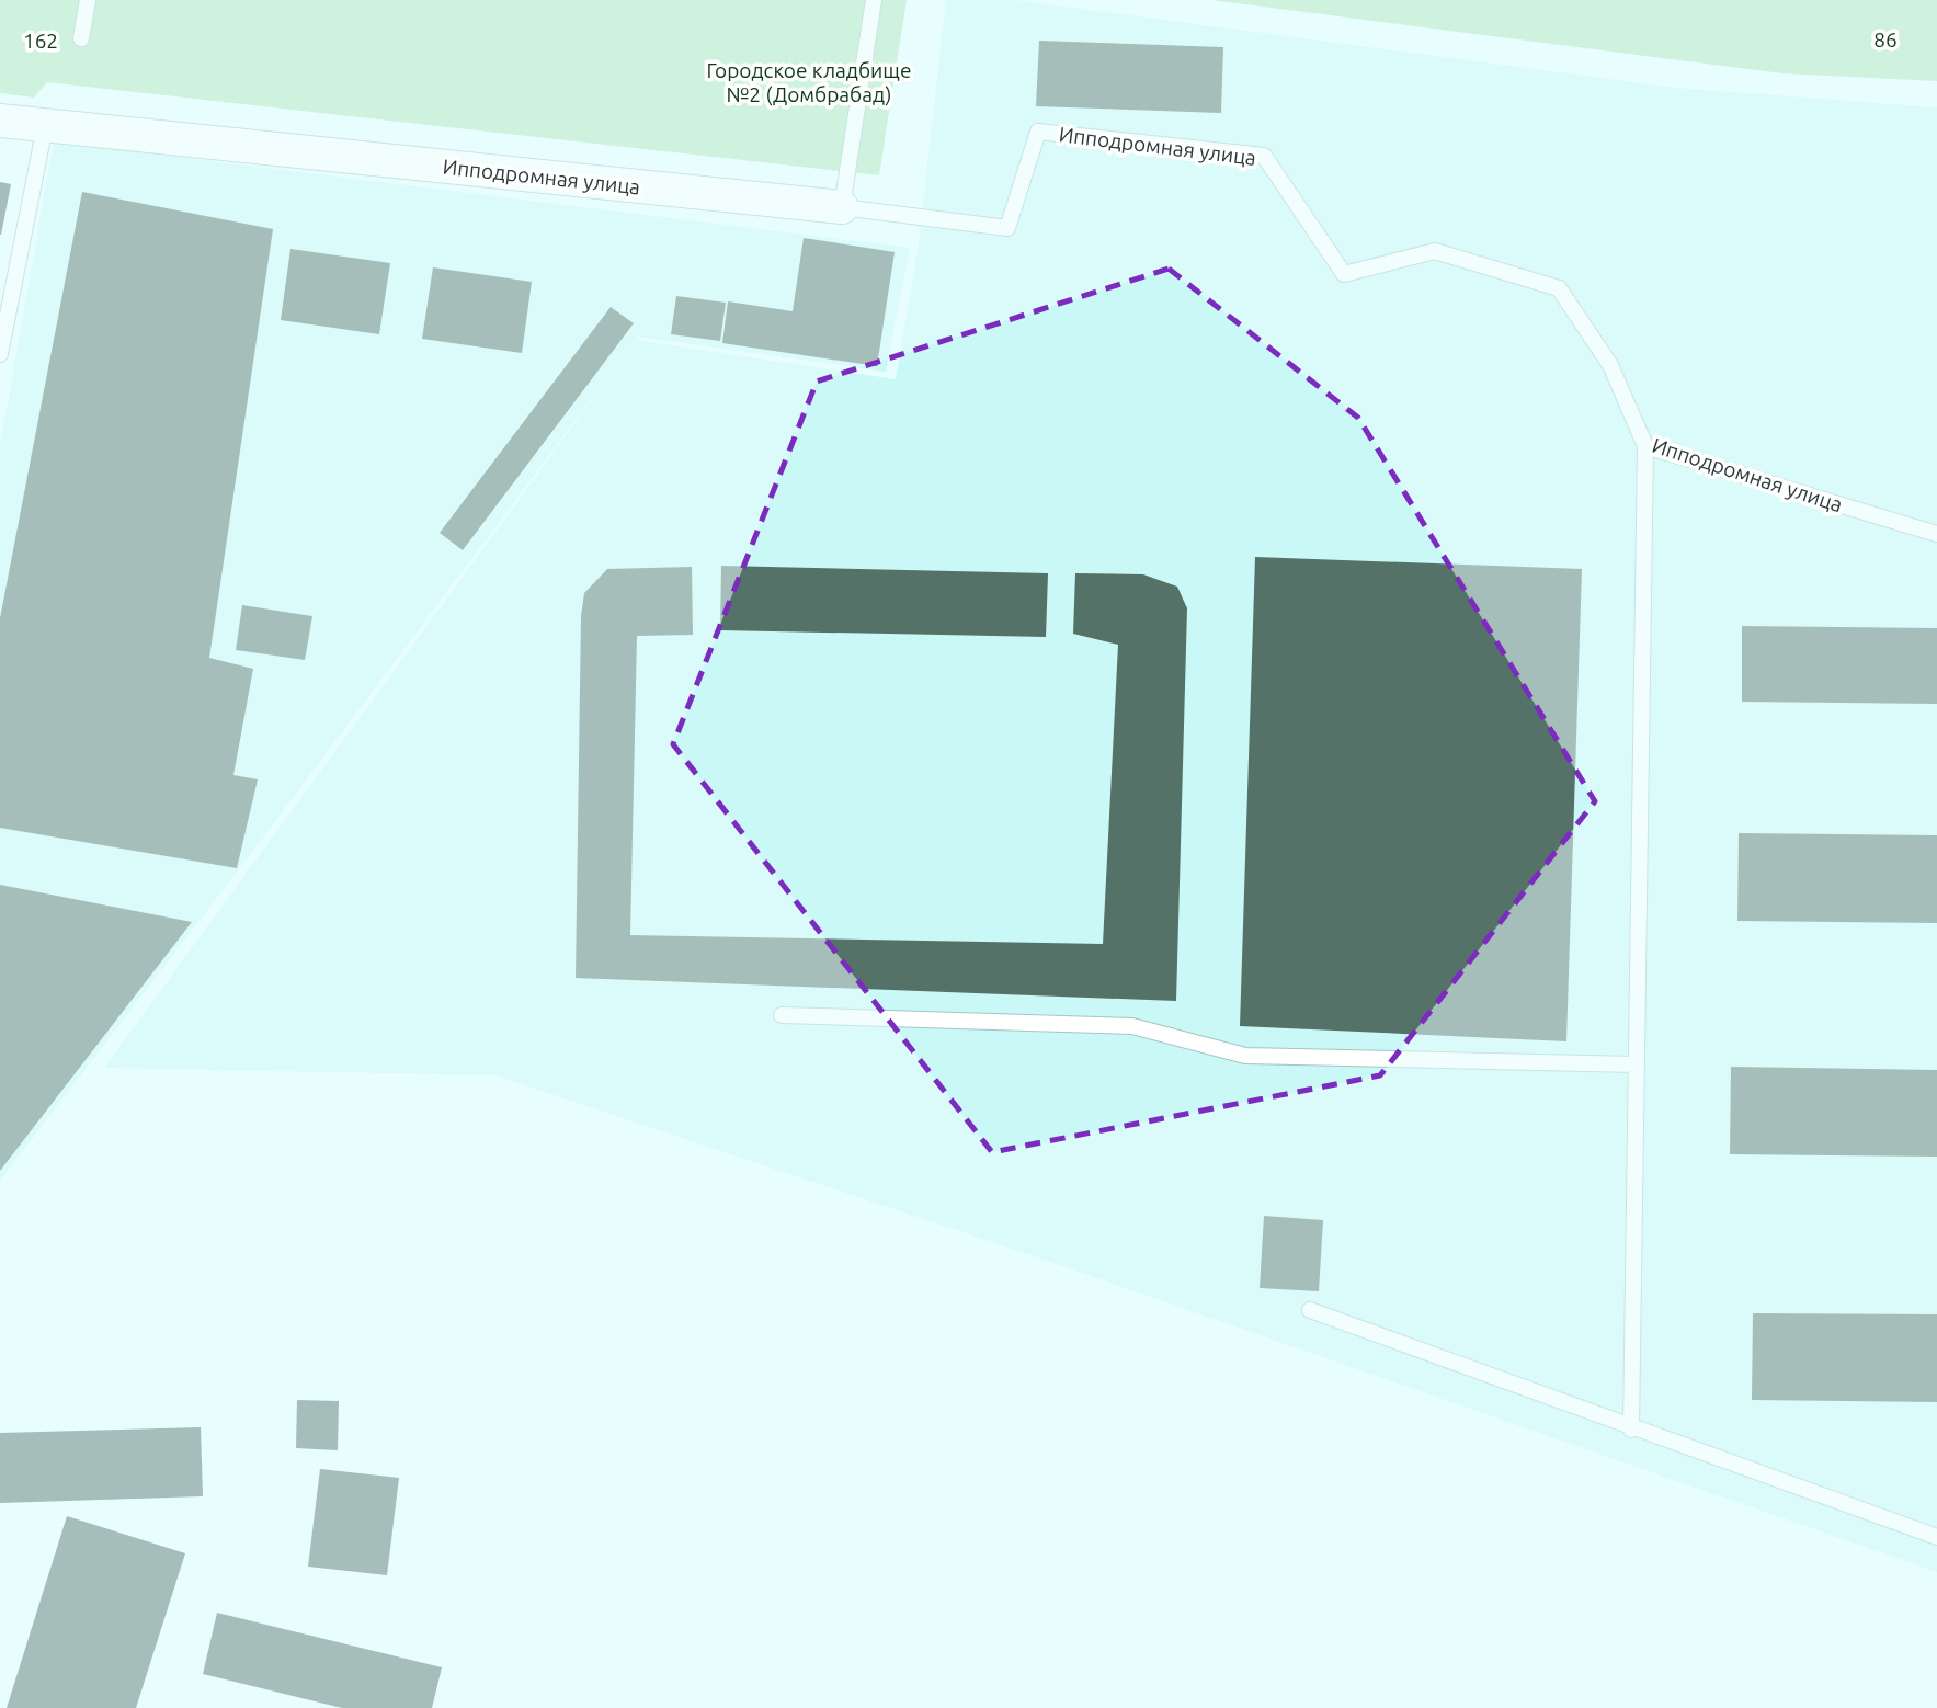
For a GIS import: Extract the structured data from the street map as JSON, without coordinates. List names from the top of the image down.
{
  "streets": {
    "street": ["Ипподромная улица"]
  },
  "parks": ["86", "162", "Городское кладбище №2 (Домбрабад)"]
}
